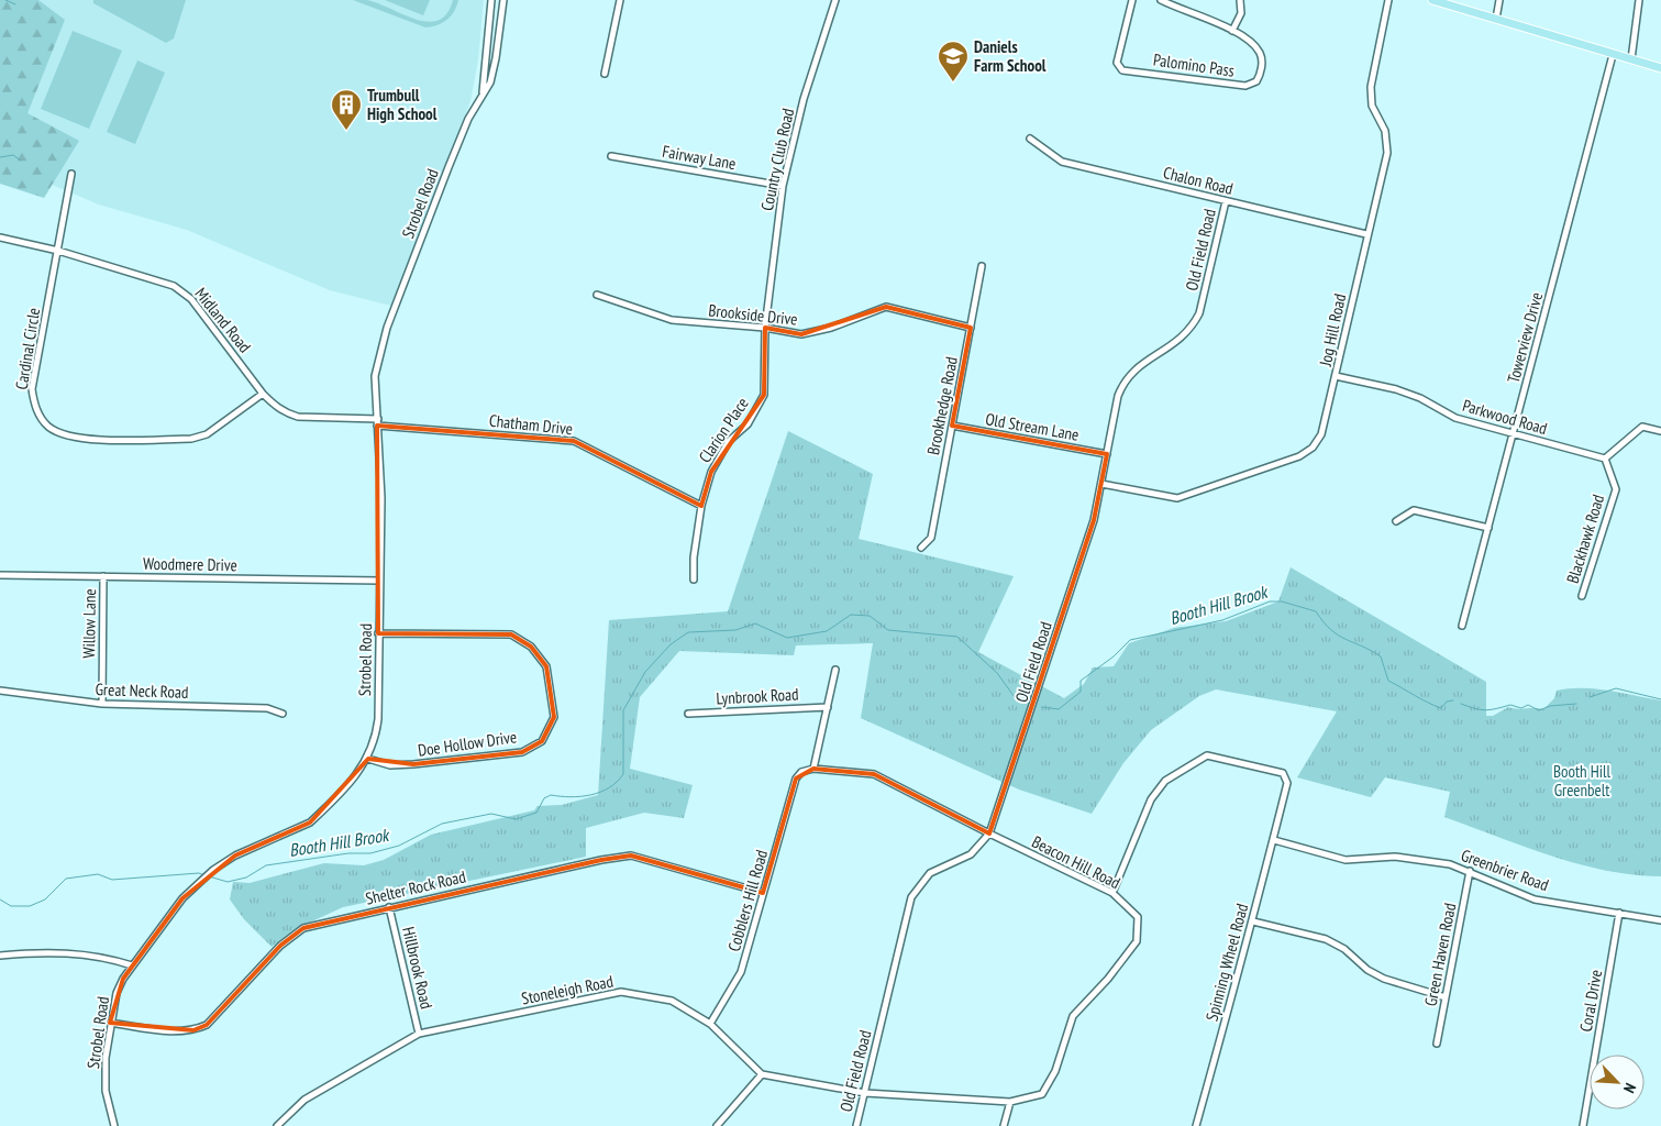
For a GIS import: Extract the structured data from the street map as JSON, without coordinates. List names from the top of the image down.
{
  "streets": {
    "street": [
      "Palomino Pass",
      "Fairway Lane",
      "Country Club Road",
      "Chalon Road",
      "Strobel Road",
      "Old Field Road",
      "Brookside Drive",
      "Midland Road",
      "Jog Hill Road",
      "Towerview Drive",
      "Cardinal Circle",
      "Brookhedge Road",
      "Parkwood Road",
      "Chatham Drive",
      "Old Stream Lane",
      "Clarion Place",
      "Blackhawk Road",
      "Woodmere Drive",
      "Willow Lane",
      "Great Neck Road",
      "Lynbrook Road",
      "Doe Hollow Drive",
      "Beacon Hill Road",
      "Greenbrier Road",
      "Shelter Rock Road",
      "Cobblers Hill Road",
      "Green Haven Road",
      "Spinning Wheel Road",
      "Hillbrook Road",
      "Stoneleigh Road",
      "Coral Drive"
    ]
  },
  "crossings": [
    ["Fairway Lane", "Country Club Road"],
    ["Country Club Road", "Brookside Drive"],
    ["Country Club Road", "Clarion Place"],
    ["Chalon Road", "Old Field Road"],
    ["Chalon Road", "Jog Hill Road"],
    ["Strobel Road", "Midland Road"],
    ["Strobel Road", "Chatham Drive"],
    ["Strobel Road", "Woodmere Drive"],
    ["Strobel Road", "Doe Hollow Drive"],
    ["Strobel Road", "Shelter Rock Road"],
    ["Old Field Road", "Jog Hill Road"],
    ["Old Field Road", "Old Stream Lane"],
    ["Old Field Road", "Beacon Hill Road"],
    ["Brookside Drive", "Brookhedge Road"],
    ["Brookside Drive", "Clarion Place"],
    ["Midland Road", "Cardinal Circle"],
    ["Midland Road", "Chatham Drive"],
    ["Jog Hill Road", "Parkwood Road"],
    ["Towerview Drive", "Parkwood Road"],
    ["Brookhedge Road", "Old Stream Lane"],
    ["Parkwood Road", "Blackhawk Road"],
    ["Chatham Drive", "Clarion Place"],
    ["Woodmere Drive", "Willow Lane"],
    ["Willow Lane", "Great Neck Road"],
    ["Beacon Hill Road", "Cobblers Hill Road"],
    ["Beacon Hill Road", "Spinning Wheel Road"],
    ["Greenbrier Road", "Green Haven Road"],
    ["Greenbrier Road", "Spinning Wheel Road"],
    ["Greenbrier Road", "Coral Drive"],
    ["Shelter Rock Road", "Cobblers Hill Road"],
    ["Shelter Rock Road", "Hillbrook Road"],
    ["Cobblers Hill Road", "Stoneleigh Road"],
    ["Hillbrook Road", "Stoneleigh Road"]
  ],
  "water": ["Booth Hill Brook"],
  "parks": ["Booth Hill Greenbelt"],
  "places": {
    "school or university": ["Daniels Farm School"],
    "building": ["Trumbull High School"]
  },
  "north": "bottom right"
}
